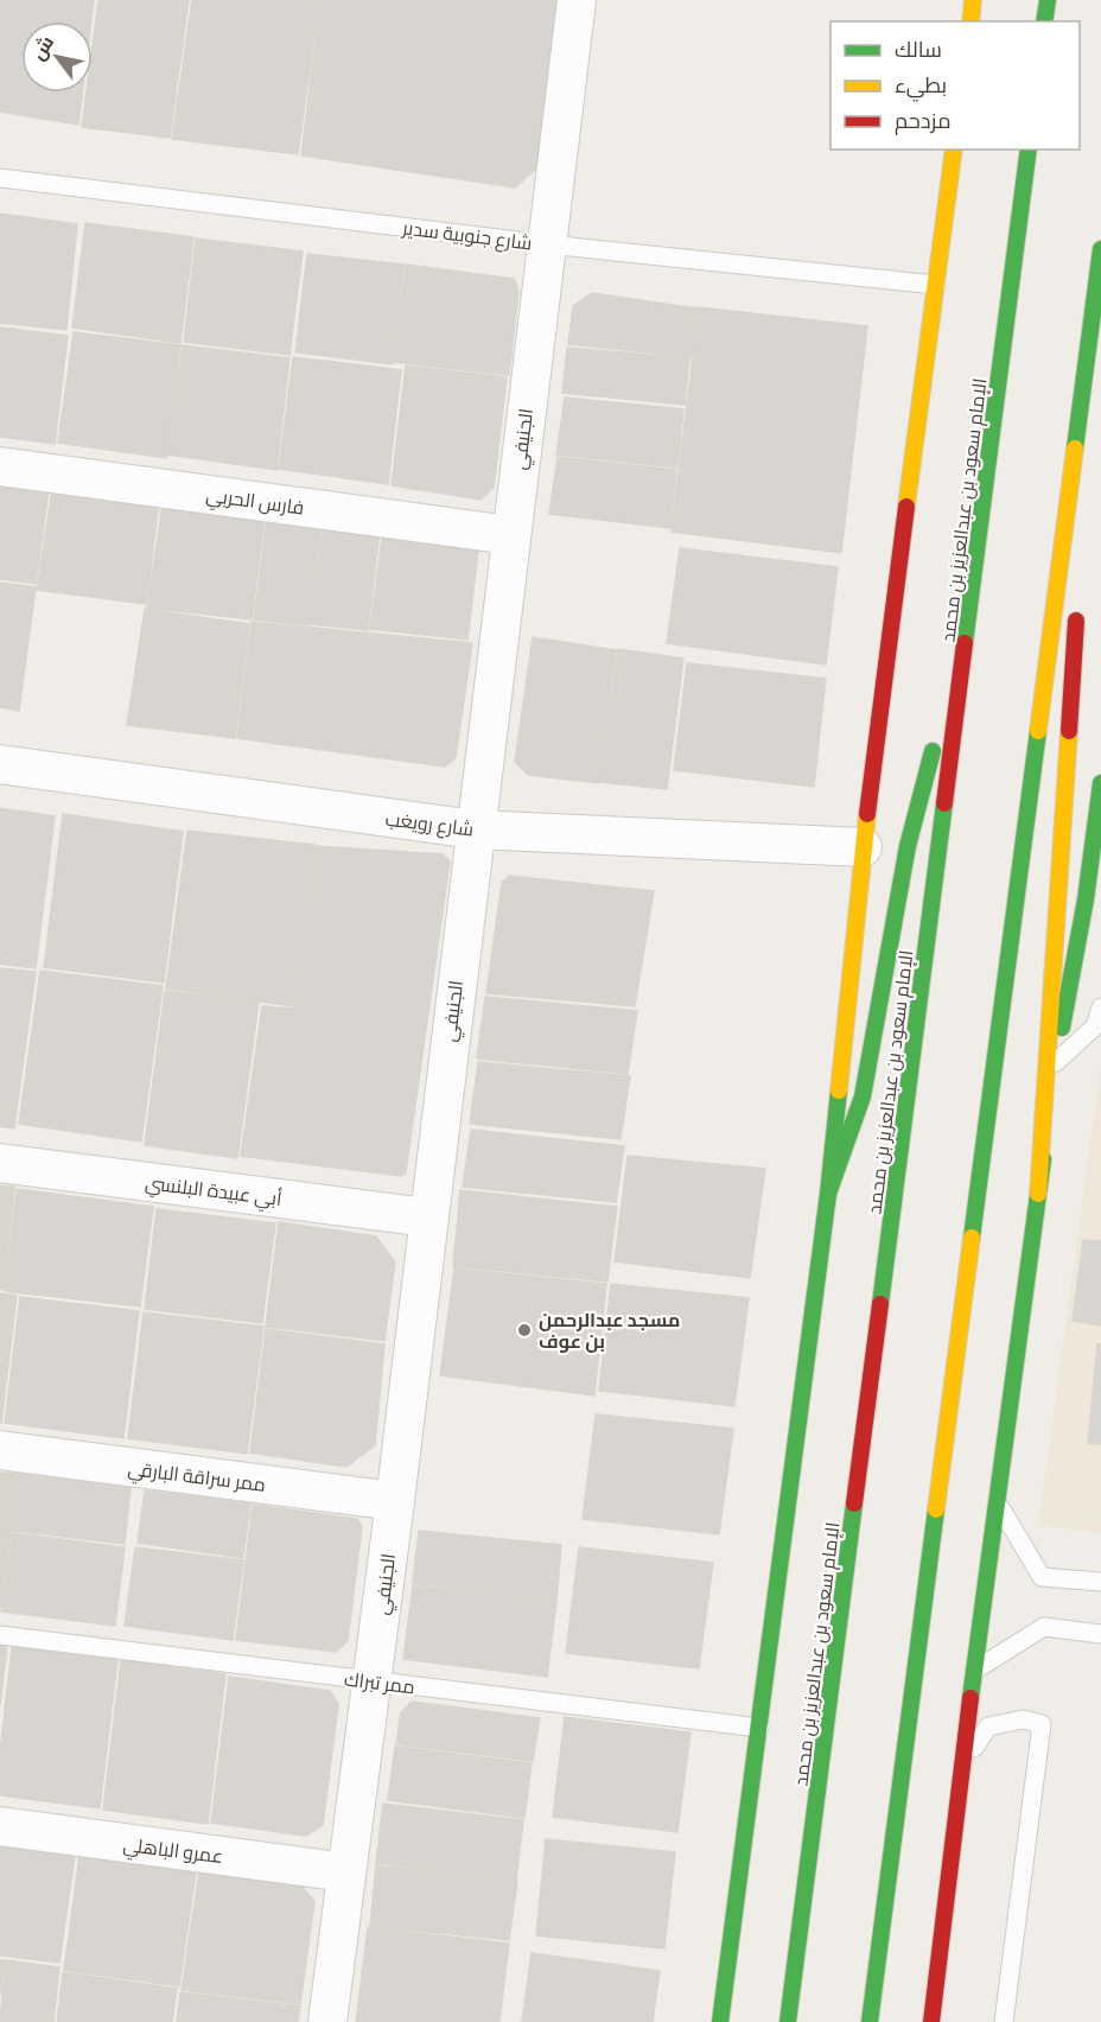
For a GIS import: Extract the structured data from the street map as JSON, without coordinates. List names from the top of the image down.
{
  "streets": {
    "main road": ["الإمام سعود بن عبدالعزيز بن محمد"],
    "street": [
      "الجنيفي",
      "فارس الحربي",
      "شارع رويغب",
      "أبي عبيدة البلنسي",
      "ممر سراقة البارقي",
      "عمرو الباهلي"
    ],
    "lane": ["شارع جنوبية سدير", "ممر تبراك"]
  },
  "crossings": [
    ["شارع جنوبية سدير", "الجنيفي"],
    ["الجنيفي", "فارس الحربي"],
    ["الجنيفي", "شارع رويغب"],
    ["الجنيفي", "أبي عبيدة البلنسي"],
    ["الجنيفي", "ممر سراقة البارقي"],
    ["الجنيفي", "ممر تبراك"],
    ["الجنيفي", "عمرو الباهلي"]
  ],
  "places": ["مسجد عبدالرحمن بن عوف"],
  "legend": ["سالك", "بطيء", "مزدحم"],
  "north": "top left"
}
